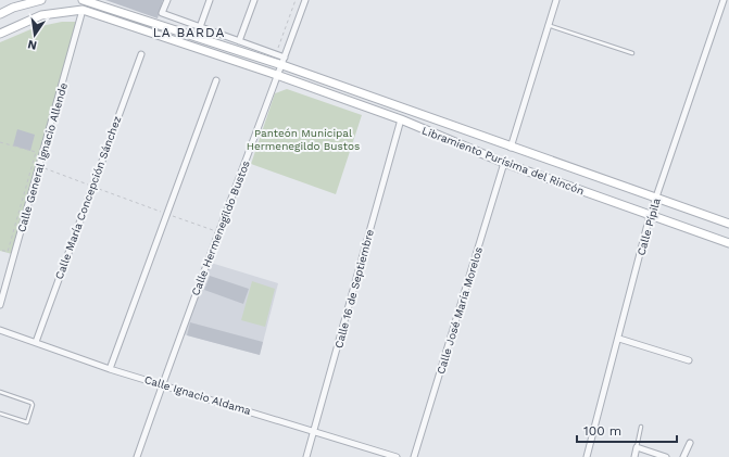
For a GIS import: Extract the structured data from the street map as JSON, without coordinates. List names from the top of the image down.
{
  "streets": {
    "main road": ["Libramiento Purísima del Rincón"],
    "street": [
      "Calle General Ignacio Allende",
      "Calle María Concepción Sánchez",
      "Calle Pípila",
      "Calle Hermenegildo Bustos",
      "Calle 16 de Septiembre",
      "Calle José María Morelos",
      "Calle Ignacio Aldama"
    ]
  },
  "crossings": [
    ["Calle General Ignacio Allende", "Libramiento Purísima del Rincón"],
    ["Libramiento Purísima del Rincón", "Calle Pípila"],
    ["Libramiento Purísima del Rincón", "Calle Hermenegildo Bustos"],
    ["Libramiento Purísima del Rincón", "Calle 16 de Septiembre"],
    ["Libramiento Purísima del Rincón", "Calle José María Morelos"],
    ["Calle María Concepción Sánchez", "Calle Ignacio Aldama"],
    ["Calle Hermenegildo Bustos", "Calle Ignacio Aldama"],
    ["Calle 16 de Septiembre", "Calle Ignacio Aldama"]
  ],
  "districts": ["LA BARDA"],
  "parks": ["Panteón Municipal Hermenegildo Bustos"],
  "scale_bar": "100 m",
  "north": "bottom"
}
